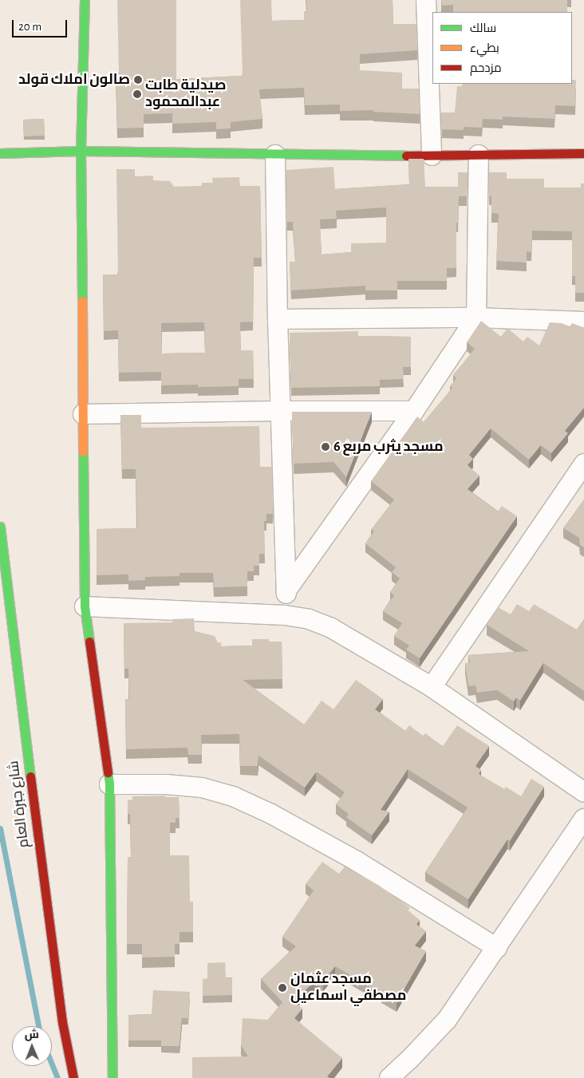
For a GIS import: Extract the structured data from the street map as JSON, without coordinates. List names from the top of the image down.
{
  "streets": {
    "street": ["شارع جبرة العام"]
  },
  "places": [
    "صالون املاك قولد",
    "صيدلية طابت عبدالمحمود",
    "مسجد يثرب مربع 6",
    "مسجد عثمان مصطفي اسماعيل"
  ],
  "legend": ["سالك", "بطيء", "مزدحم"],
  "scale_bar": "20 m",
  "north": "top"
}
